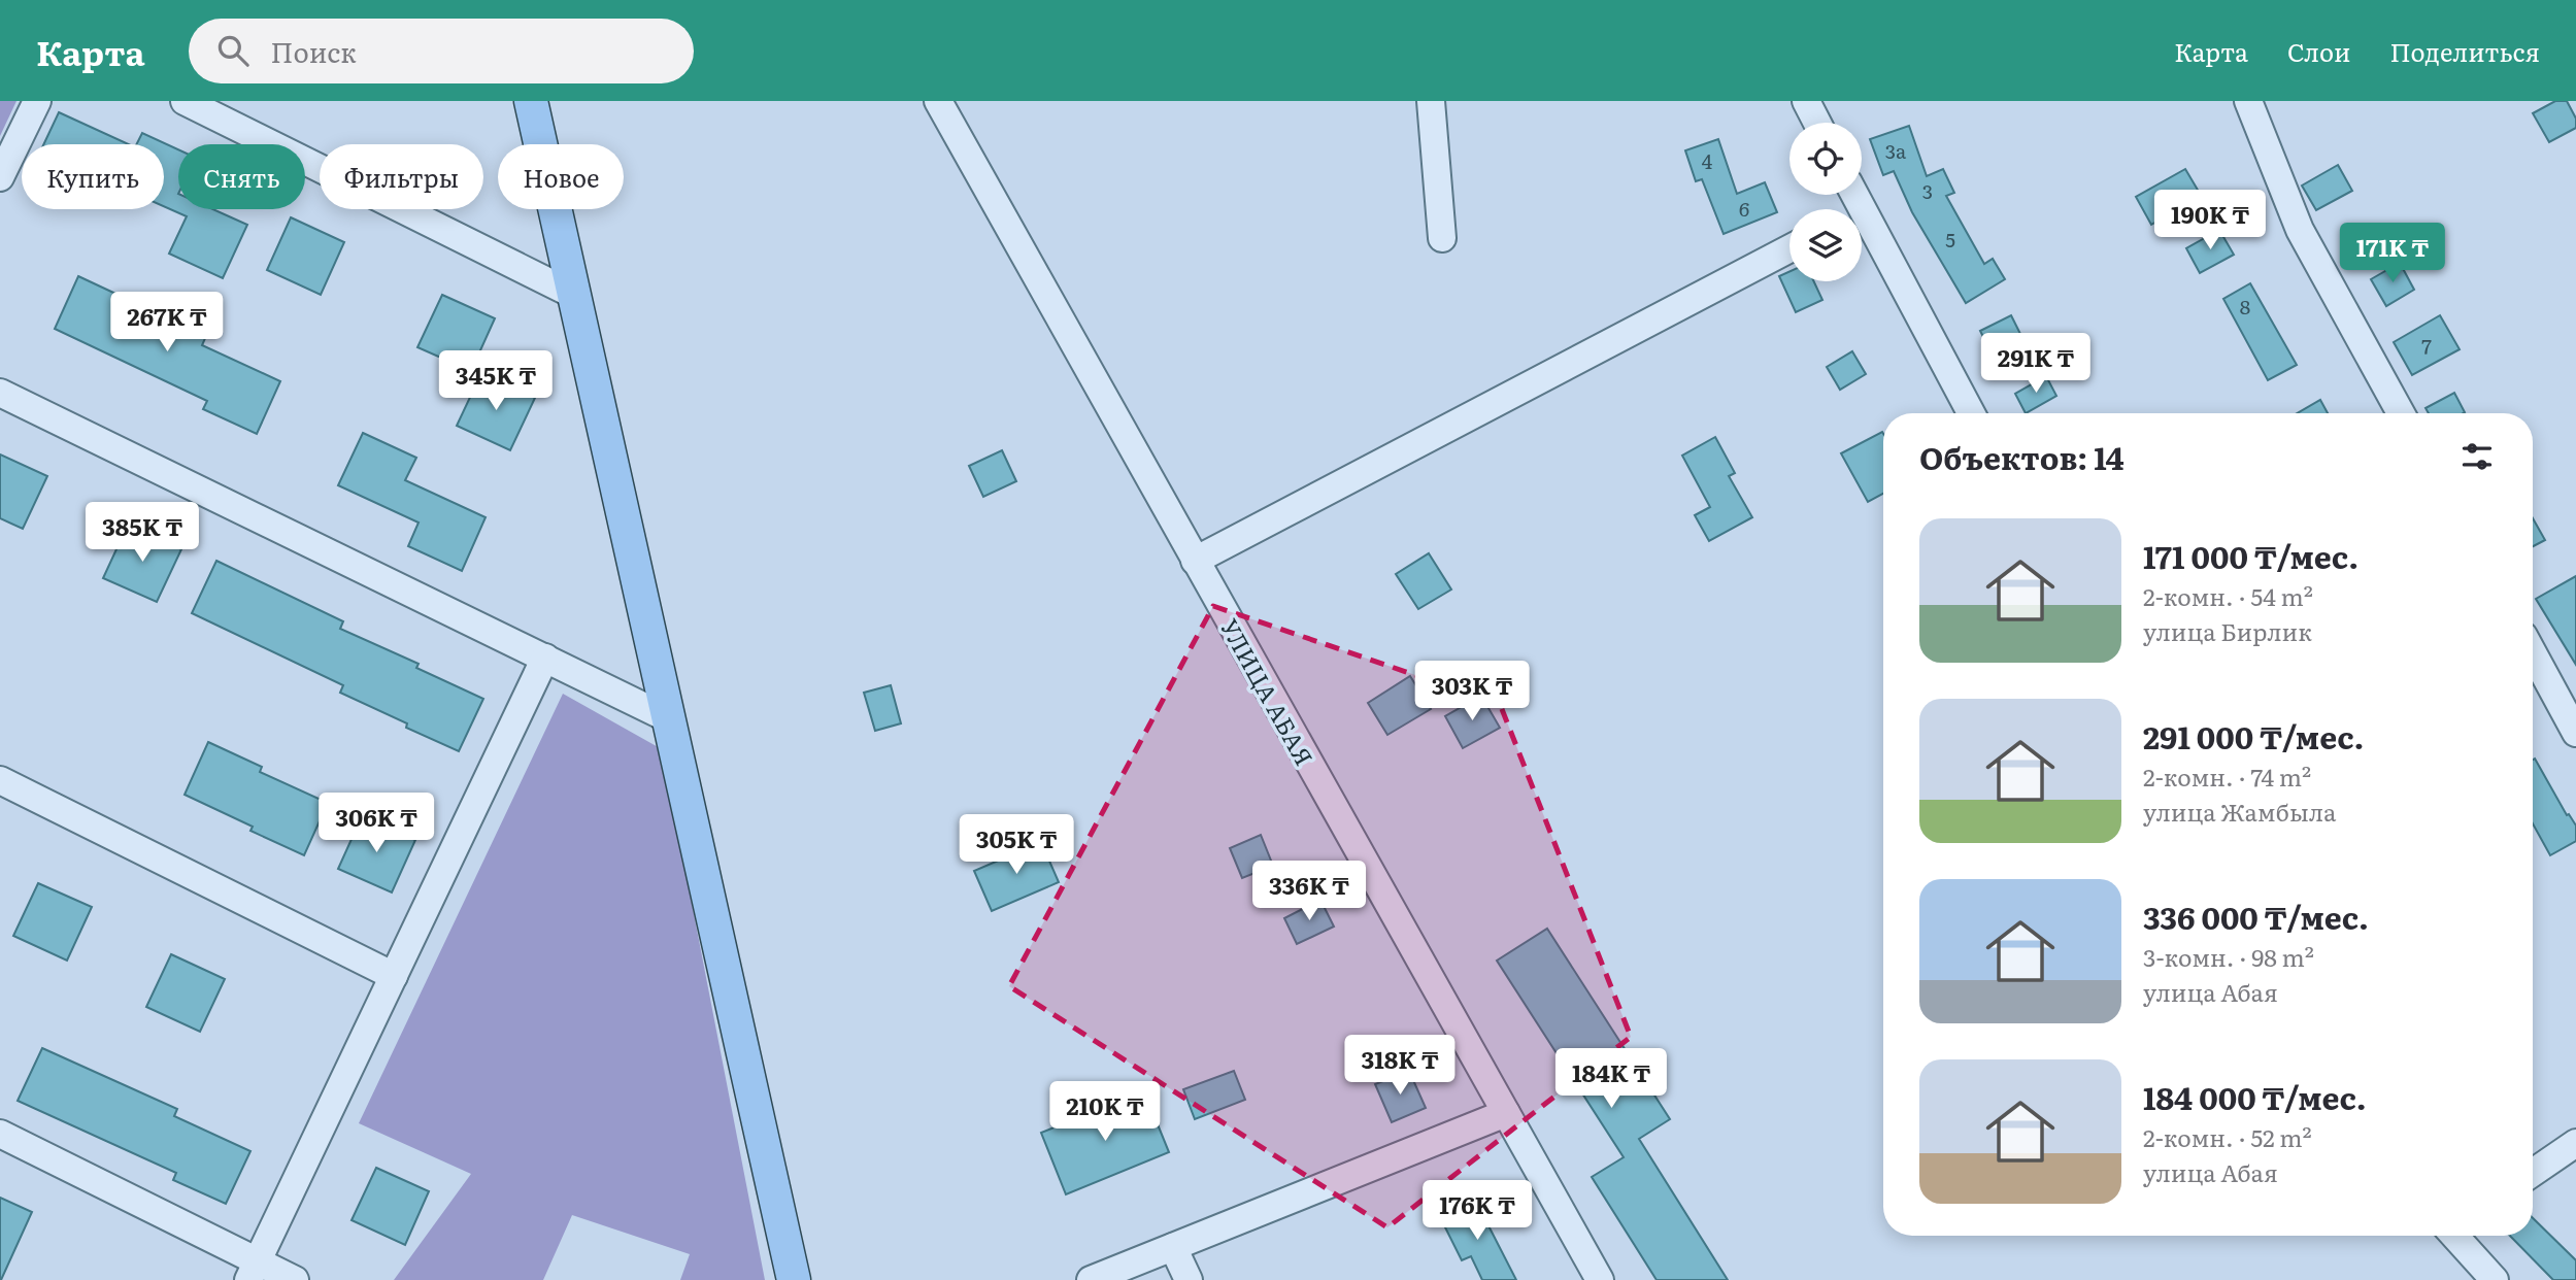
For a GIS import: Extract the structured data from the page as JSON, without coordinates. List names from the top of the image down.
{
  "streets": {
    "street": ["УЛИЦА АБАЯ"]
  },
  "house_numbers": [
    "3а",
    "4",
    "3",
    "6",
    "5",
    "8",
    "7"
  ],
  "page": {
    "header": "Карта",
    "search": "Поиск",
    "nav": ["Карта", "Слои", "Поделиться"],
    "chip": [
      "Купить",
      "Снять",
      "Фильтры",
      "Новое"
    ],
    "price": [
      "190K ₸",
      "171K ₸",
      "267K ₸",
      "291K ₸",
      "345K ₸",
      "385K ₸",
      "303K ₸",
      "306K ₸",
      "305K ₸",
      "336K ₸",
      "318K ₸",
      "184K ₸",
      "210K ₸",
      "176K ₸"
    ],
    "heading": "Объектов: 14",
    "list": [
      {
        "name": "171 000 ₸/мес.",
        "note": "2-комн. · 54 m² · улица Бирлик"
      },
      {
        "name": "291 000 ₸/мес.",
        "note": "2-комн. · 74 m² · улица Жамбыла"
      },
      {
        "name": "336 000 ₸/мес.",
        "note": "3-комн. · 98 m² · улица Абая"
      },
      {
        "name": "184 000 ₸/мес.",
        "note": "2-комн. · 52 m² · улица Абая"
      }
    ]
  }
}
